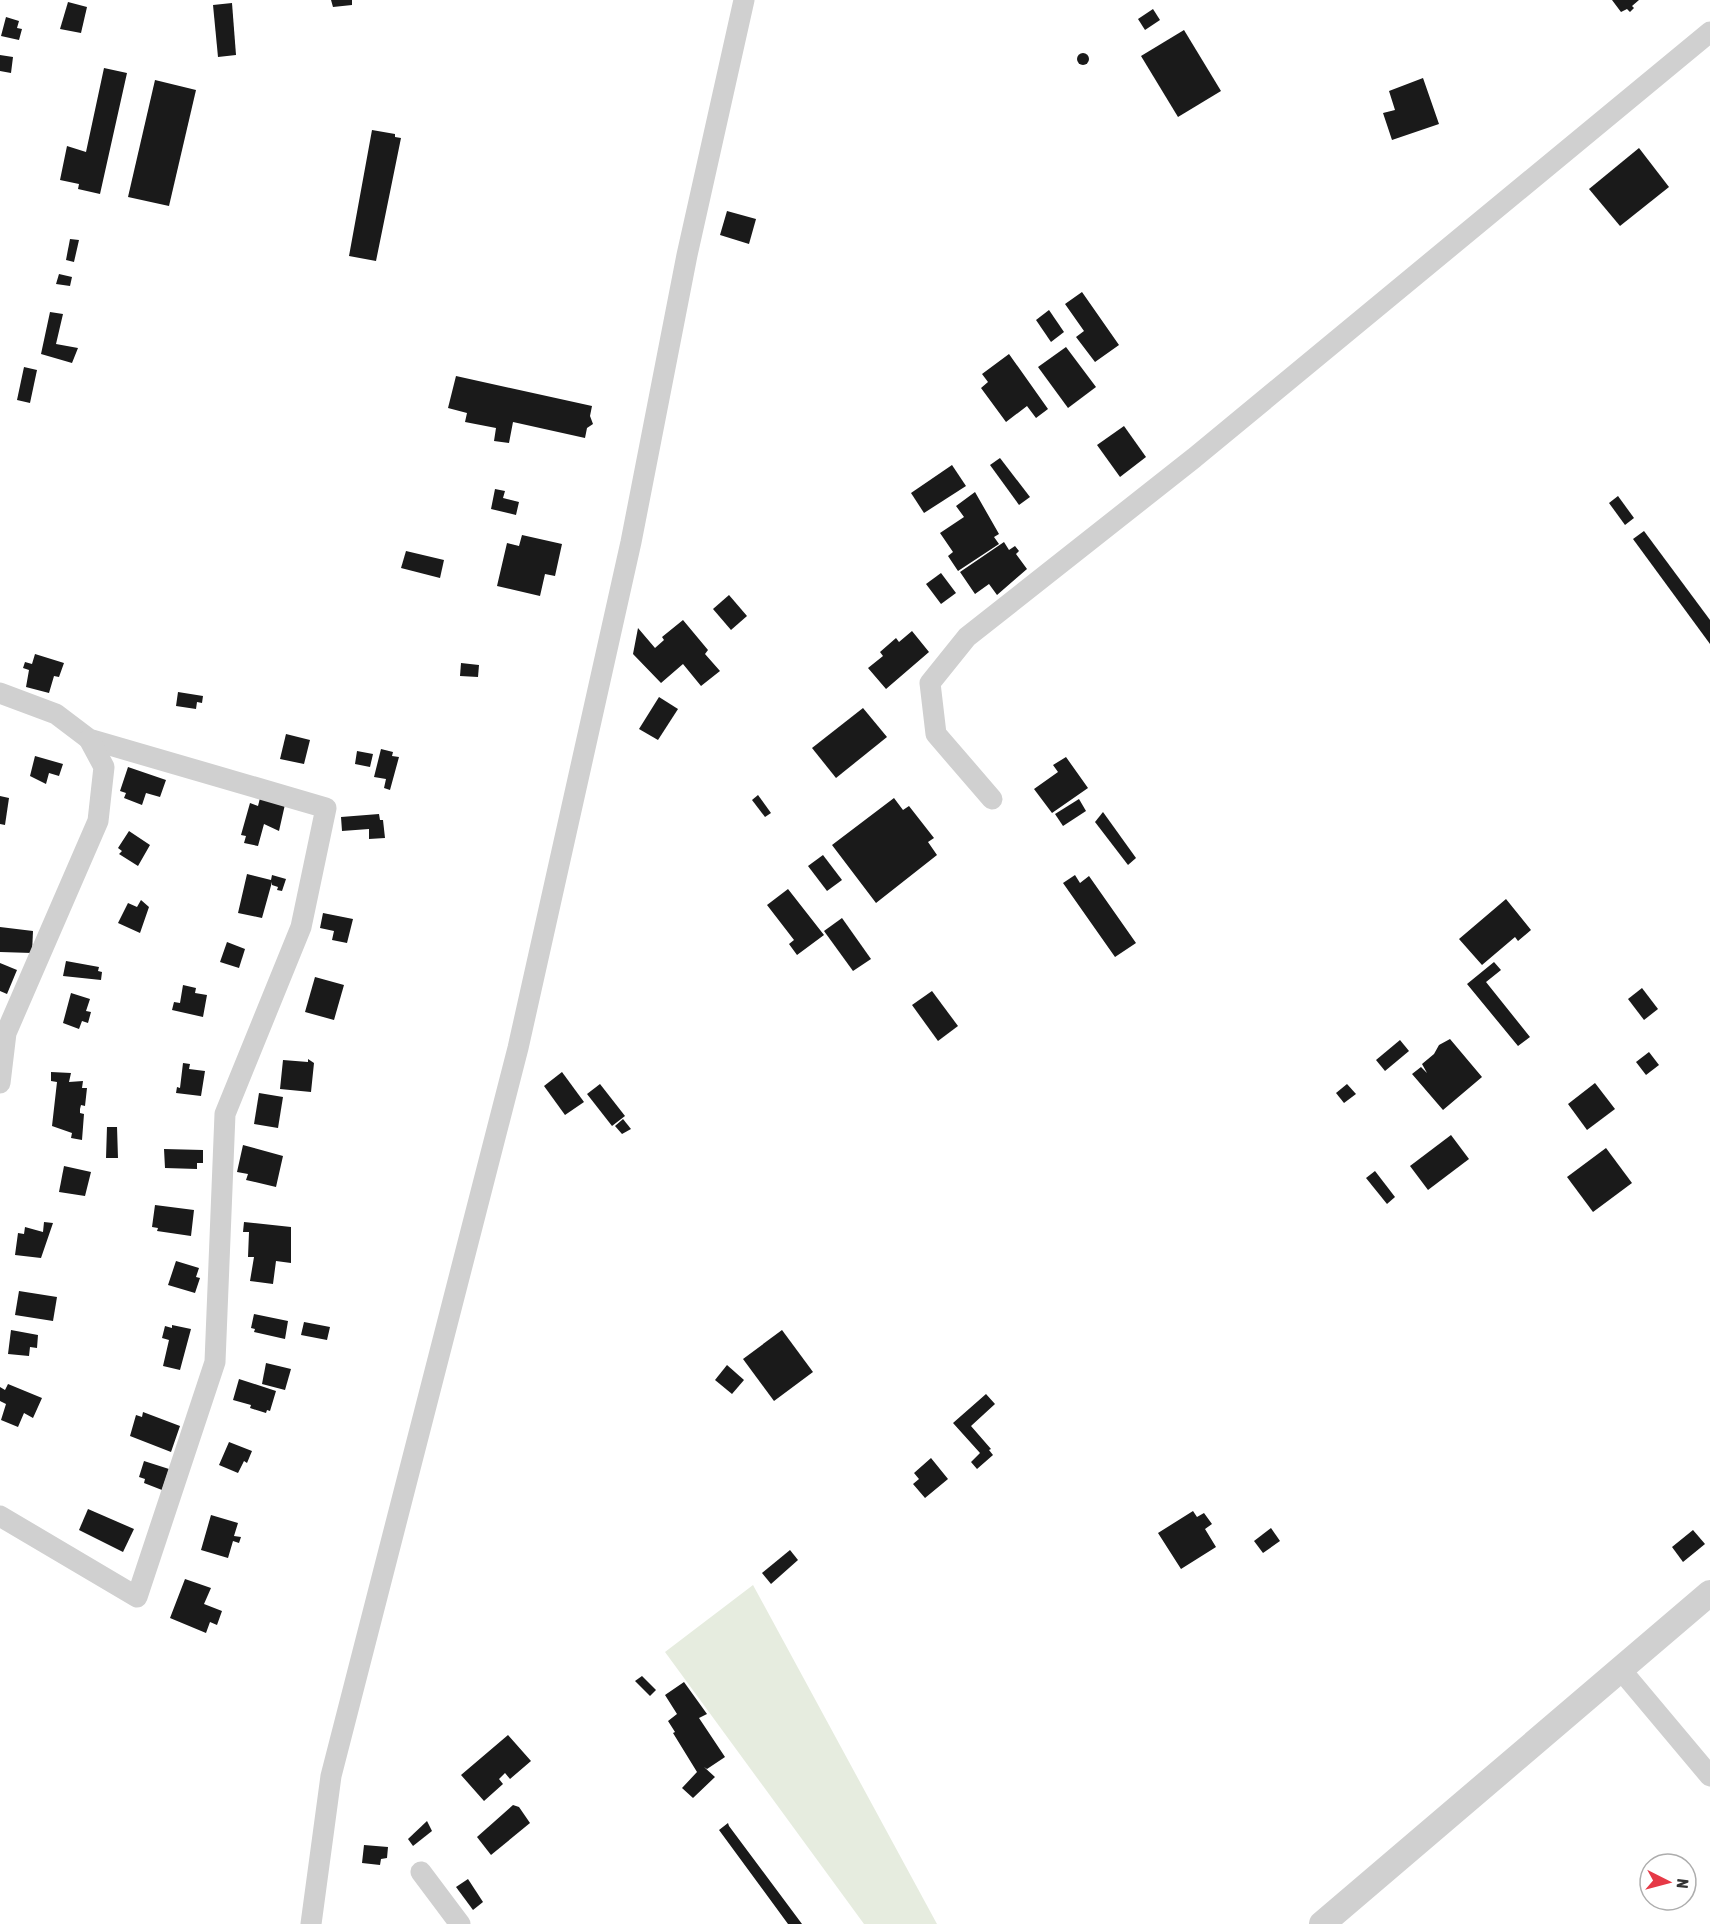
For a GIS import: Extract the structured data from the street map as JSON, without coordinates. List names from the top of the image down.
{
  "north": "right"
}
